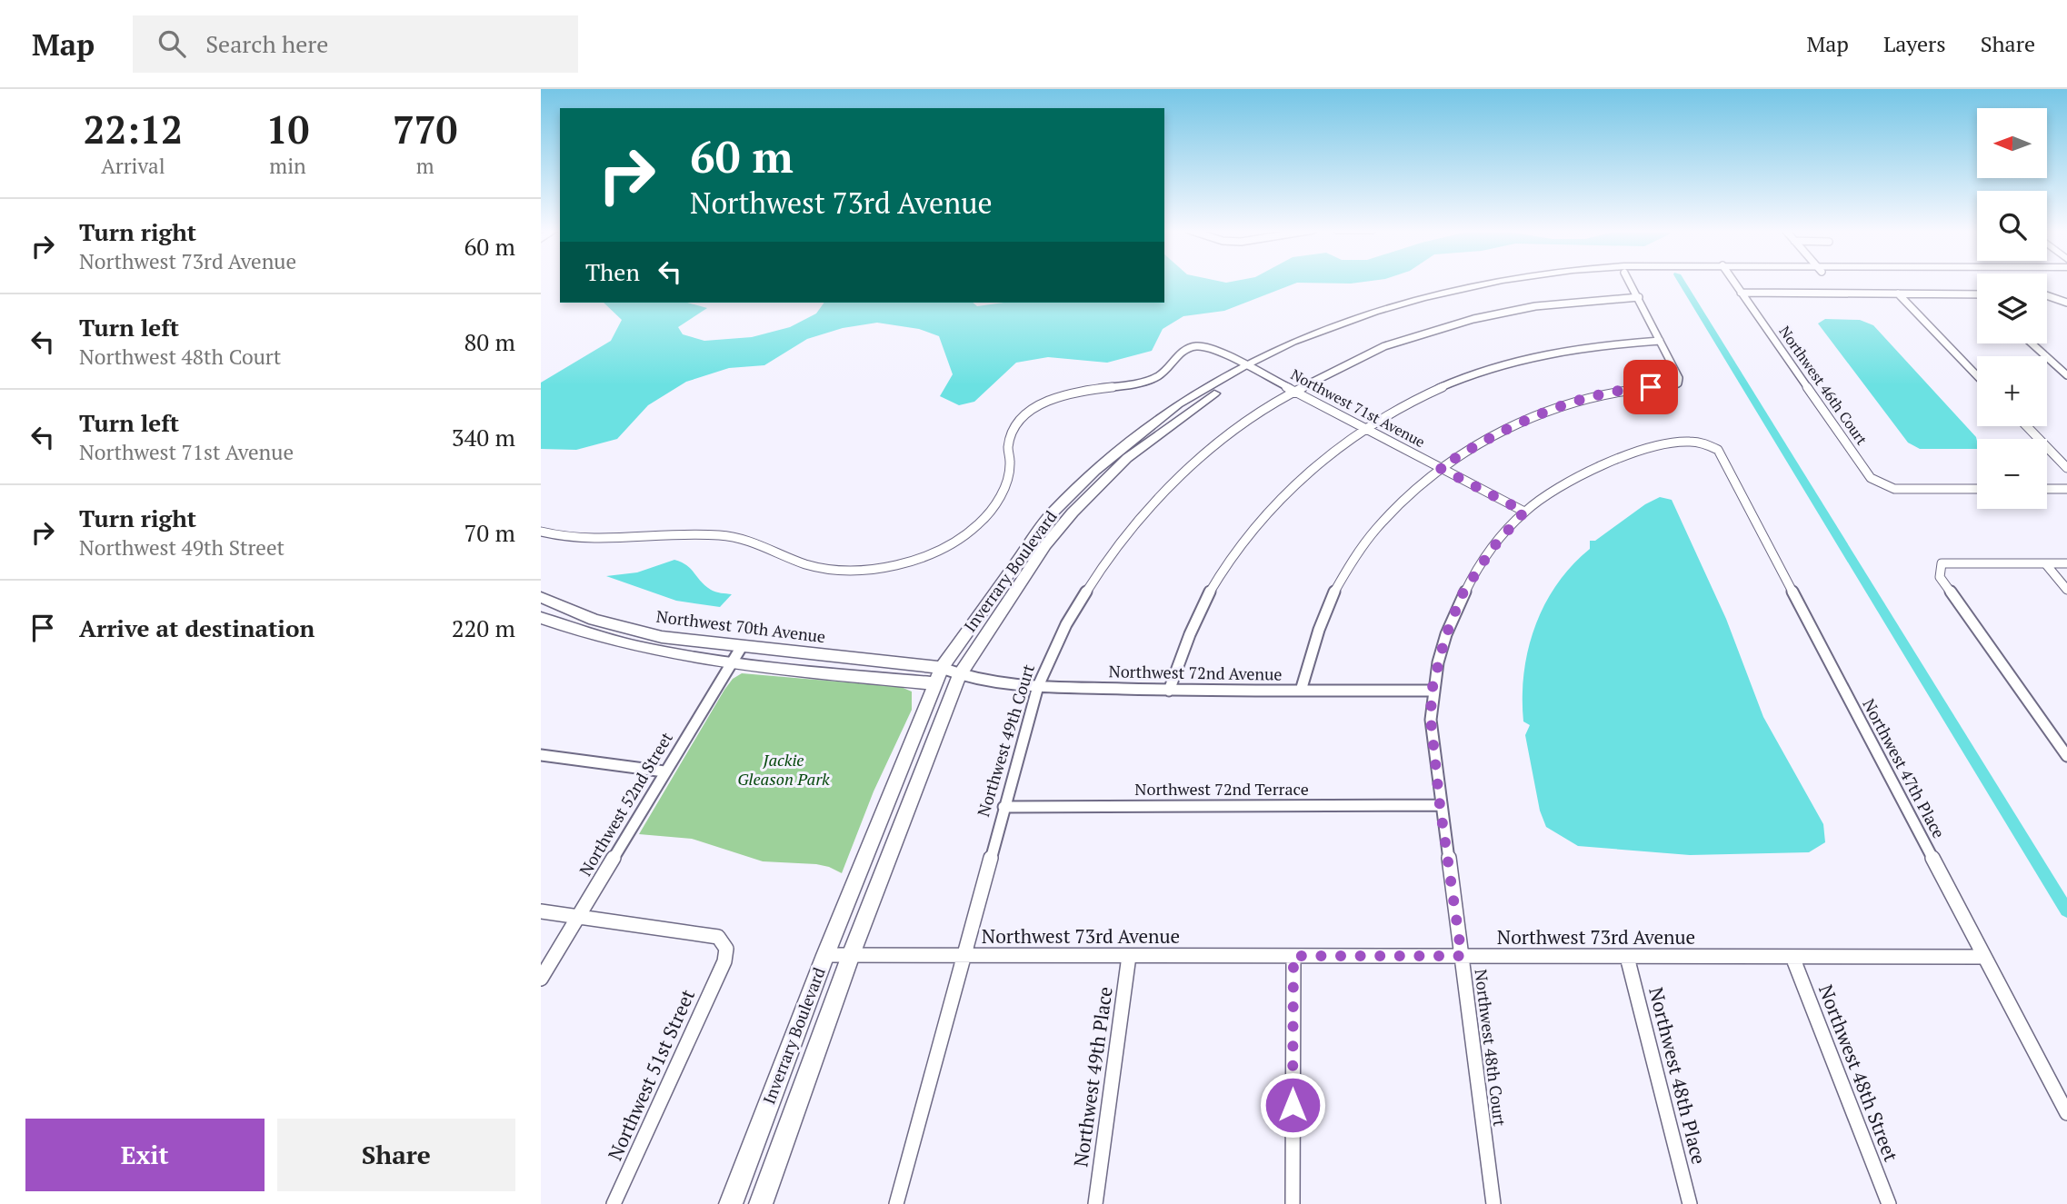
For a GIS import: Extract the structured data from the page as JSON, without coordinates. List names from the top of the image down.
{
  "streets": {
    "street": [
      "Northwest 46th Court",
      "Northwest 71st Avenue",
      "Inverrary Boulevard",
      "Northwest 70th Avenue",
      "Northwest 72nd Avenue",
      "Northwest 49th Court",
      "Northwest 47th Place",
      "Northwest 72nd Terrace",
      "Northwest 52nd Street",
      "Northwest 73rd Avenue",
      "Northwest 48th Court",
      "Northwest 48th Street",
      "Northwest 51st Street",
      "Northwest 48th Place",
      "Northwest 49th Place"
    ]
  },
  "crossings": [
    ["Northwest 71st Avenue", "Inverrary Boulevard"],
    ["Northwest 71st Avenue", "Northwest 49th Court"],
    ["Northwest 71st Avenue", "Northwest 48th Court"],
    ["Inverrary Boulevard", "Northwest 70th Avenue"],
    ["Inverrary Boulevard", "Northwest 72nd Avenue"],
    ["Inverrary Boulevard", "Northwest 73rd Avenue"],
    ["Northwest 70th Avenue", "Northwest 72nd Avenue"],
    ["Northwest 70th Avenue", "Northwest 52nd Street"],
    ["Northwest 72nd Avenue", "Northwest 49th Court"],
    ["Northwest 72nd Avenue", "Northwest 48th Court"],
    ["Northwest 49th Court", "Northwest 72nd Terrace"],
    ["Northwest 49th Court", "Northwest 73rd Avenue"],
    ["Northwest 47th Place", "Northwest 73rd Avenue"],
    ["Northwest 47th Place", "Northwest 48th Court"],
    ["Northwest 72nd Terrace", "Northwest 48th Court"],
    ["Northwest 52nd Street", "Northwest 51st Street"],
    ["Northwest 73rd Avenue", "Northwest 48th Court"],
    ["Northwest 73rd Avenue", "Northwest 48th Street"],
    ["Northwest 73rd Avenue", "Northwest 48th Place"],
    ["Northwest 73rd Avenue", "Northwest 49th Place"]
  ],
  "parks": ["Jackie Gleason Park"],
  "north": "left",
  "page": {
    "header": "Map",
    "search": "Search here",
    "nav": ["Map", "Layers", "Share"],
    "eta": [
      "22:12",
      "Arrival",
      "10",
      "min",
      "770",
      "m"
    ],
    "map_buttons": ["+", "−"],
    "turn": ["60 m", "Northwest 73rd Avenue"],
    "list": [
      {
        "name": "Turn right",
        "note": "Northwest 73rd Avenue",
        "value": "60 m"
      },
      {
        "name": "Turn left",
        "note": "Northwest 48th Court",
        "value": "80 m"
      },
      {
        "name": "Turn left",
        "note": "Northwest 71st Avenue",
        "value": "340 m"
      },
      {
        "name": "Turn right",
        "note": "Northwest 49th Street",
        "value": "70 m"
      },
      {
        "name": "Arrive at destination",
        "value": "220 m"
      }
    ],
    "then": "Then",
    "buttons": ["Exit", "Share"]
  }
}
